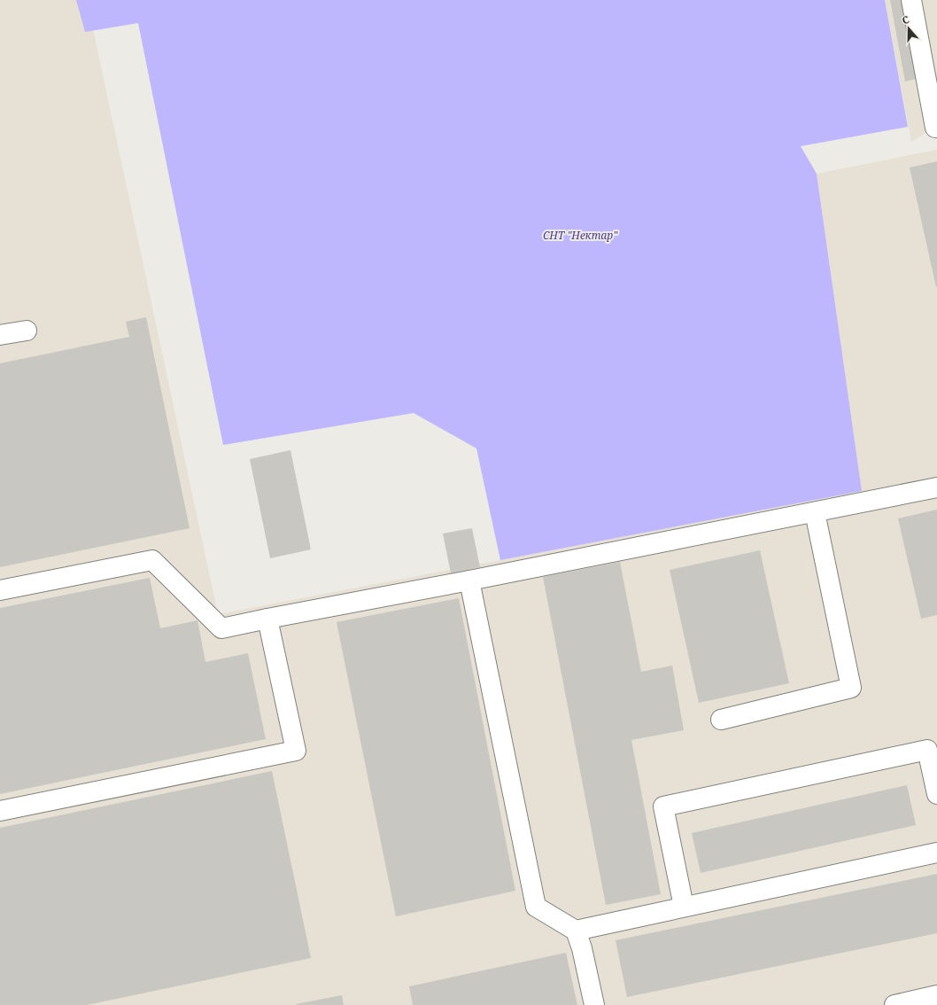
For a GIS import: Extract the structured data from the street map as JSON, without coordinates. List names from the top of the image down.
{
  "parks": ["СНТ \"Нектар\""],
  "north": "top"
}
